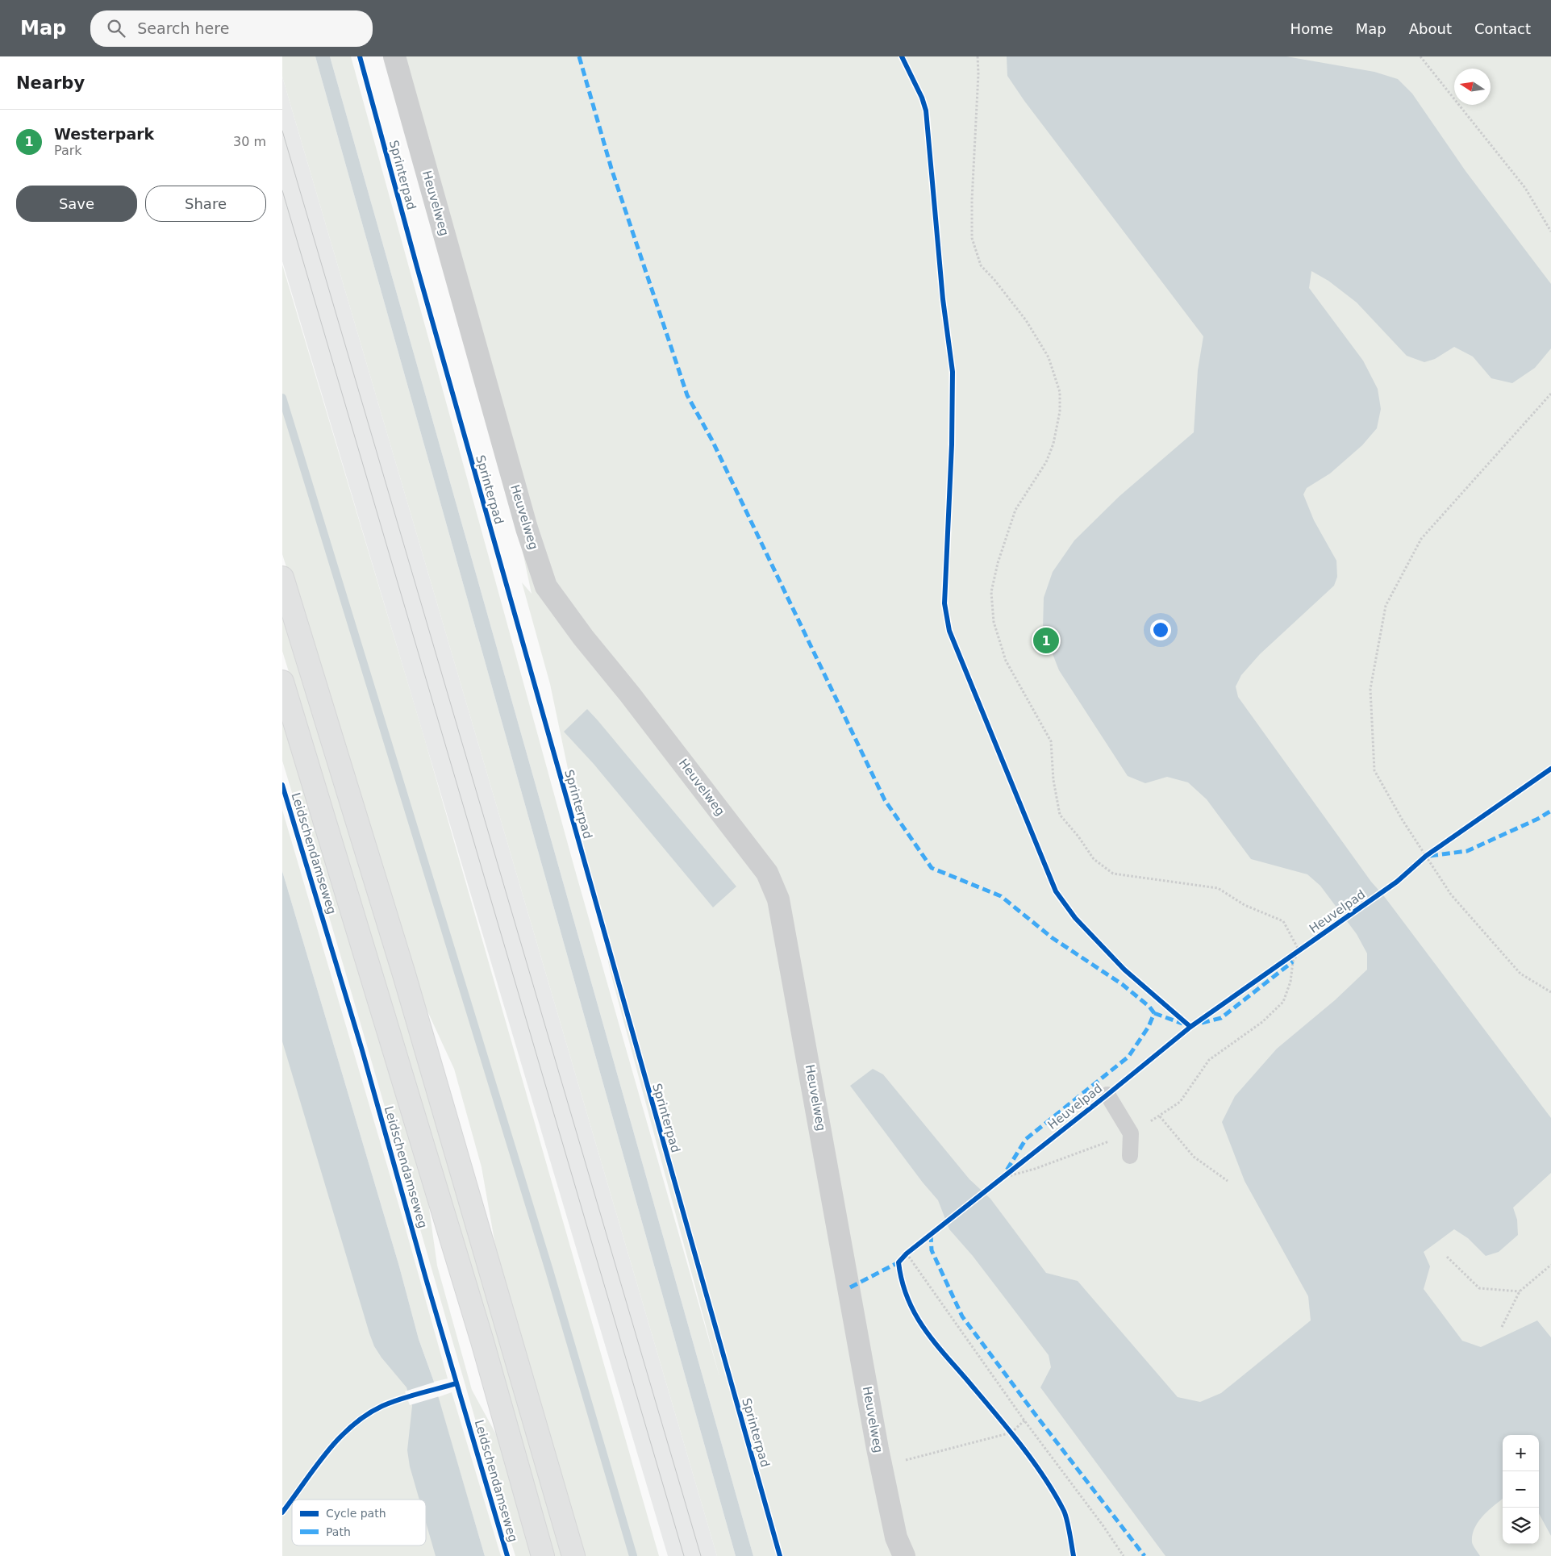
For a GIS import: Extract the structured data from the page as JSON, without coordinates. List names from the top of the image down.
{
  "streets": {
    "main road": ["Leidschendamseweg"],
    "street": ["Heuvelweg"],
    "cycle path": ["Sprinterpad", "Heuvelpad"]
  },
  "legend": ["Cycle path", "Path"],
  "north": "left",
  "page": {
    "header": "Map",
    "search": "Search here",
    "nav": [
      "Home",
      "Map",
      "About",
      "Contact"
    ],
    "heading": "Nearby",
    "list": [
      {
        "mark": "1",
        "name": "Westerpark",
        "note": "Park",
        "value": "30 m"
      }
    ],
    "buttons": ["Save", "Share"],
    "pins": "1",
    "map_buttons": ["+", "−"]
  }
}
